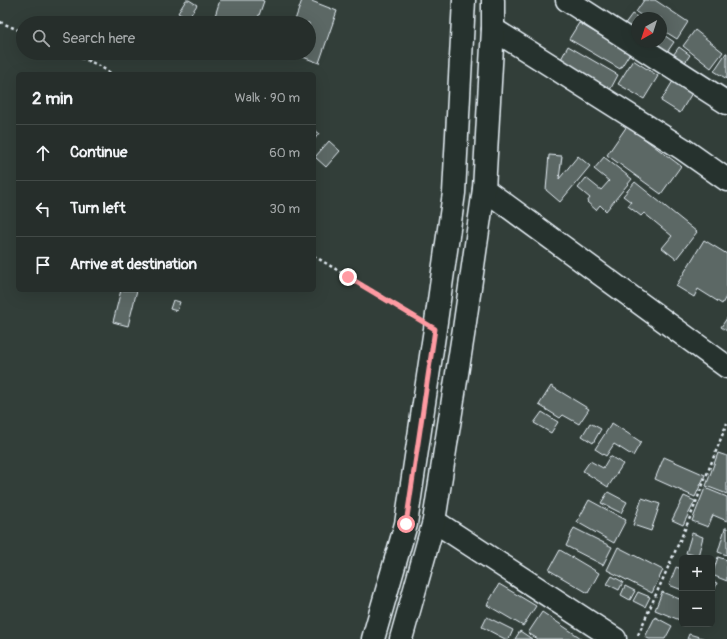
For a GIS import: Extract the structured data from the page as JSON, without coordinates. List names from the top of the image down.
{
  "north": "bottom left",
  "page": {
    "search": "Search here",
    "heading": ["2 min", "Walk · 90 m"],
    "list": [
      ["Continue", "60 m"],
      ["Turn left", "30 m"],
      "Arrive at destination"
    ],
    "map_buttons": ["+", "−"]
  }
}
